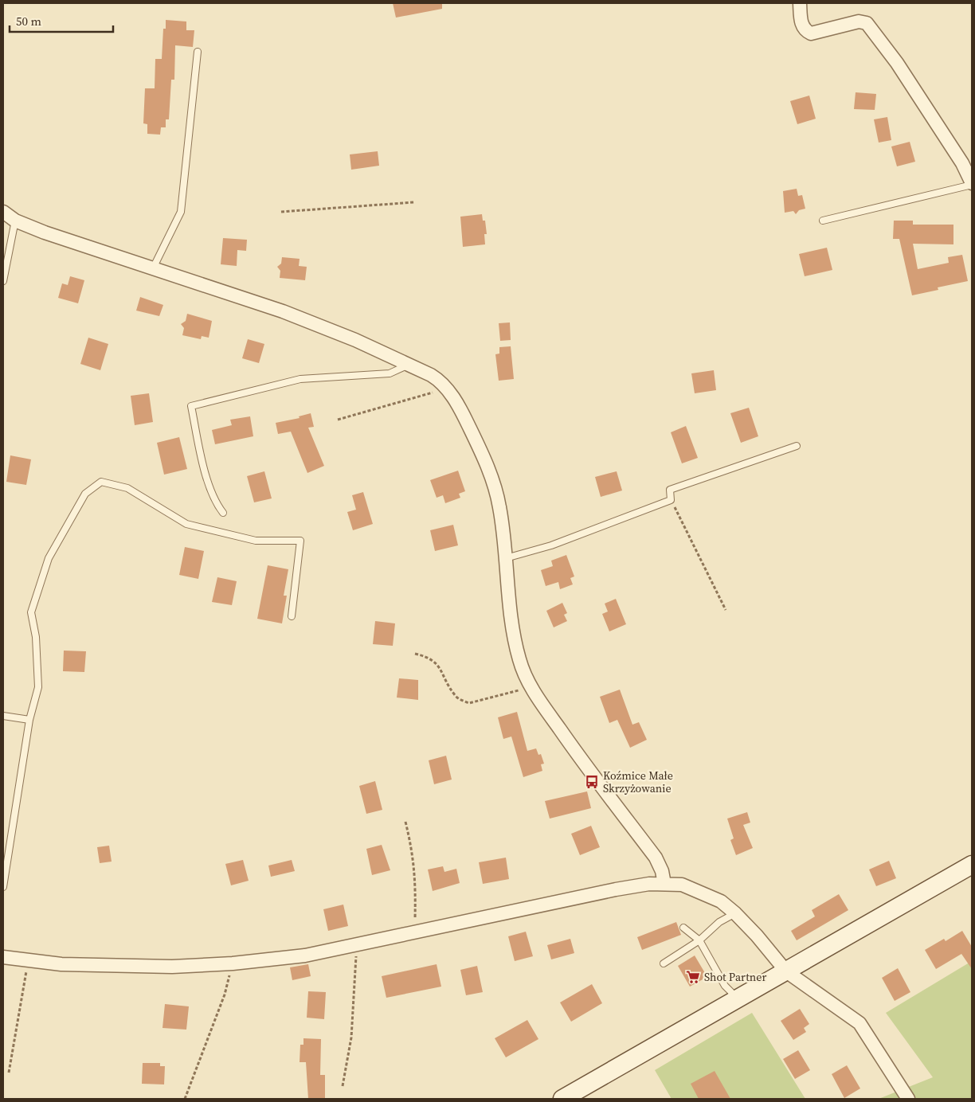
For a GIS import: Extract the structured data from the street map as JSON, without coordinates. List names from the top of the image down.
{
  "places": {
    "bus stop": ["Koźmice Małe Skrzyżowanie"],
    "supermarket": ["Shot Partner"]
  },
  "scale_bar": "50 m"
}
